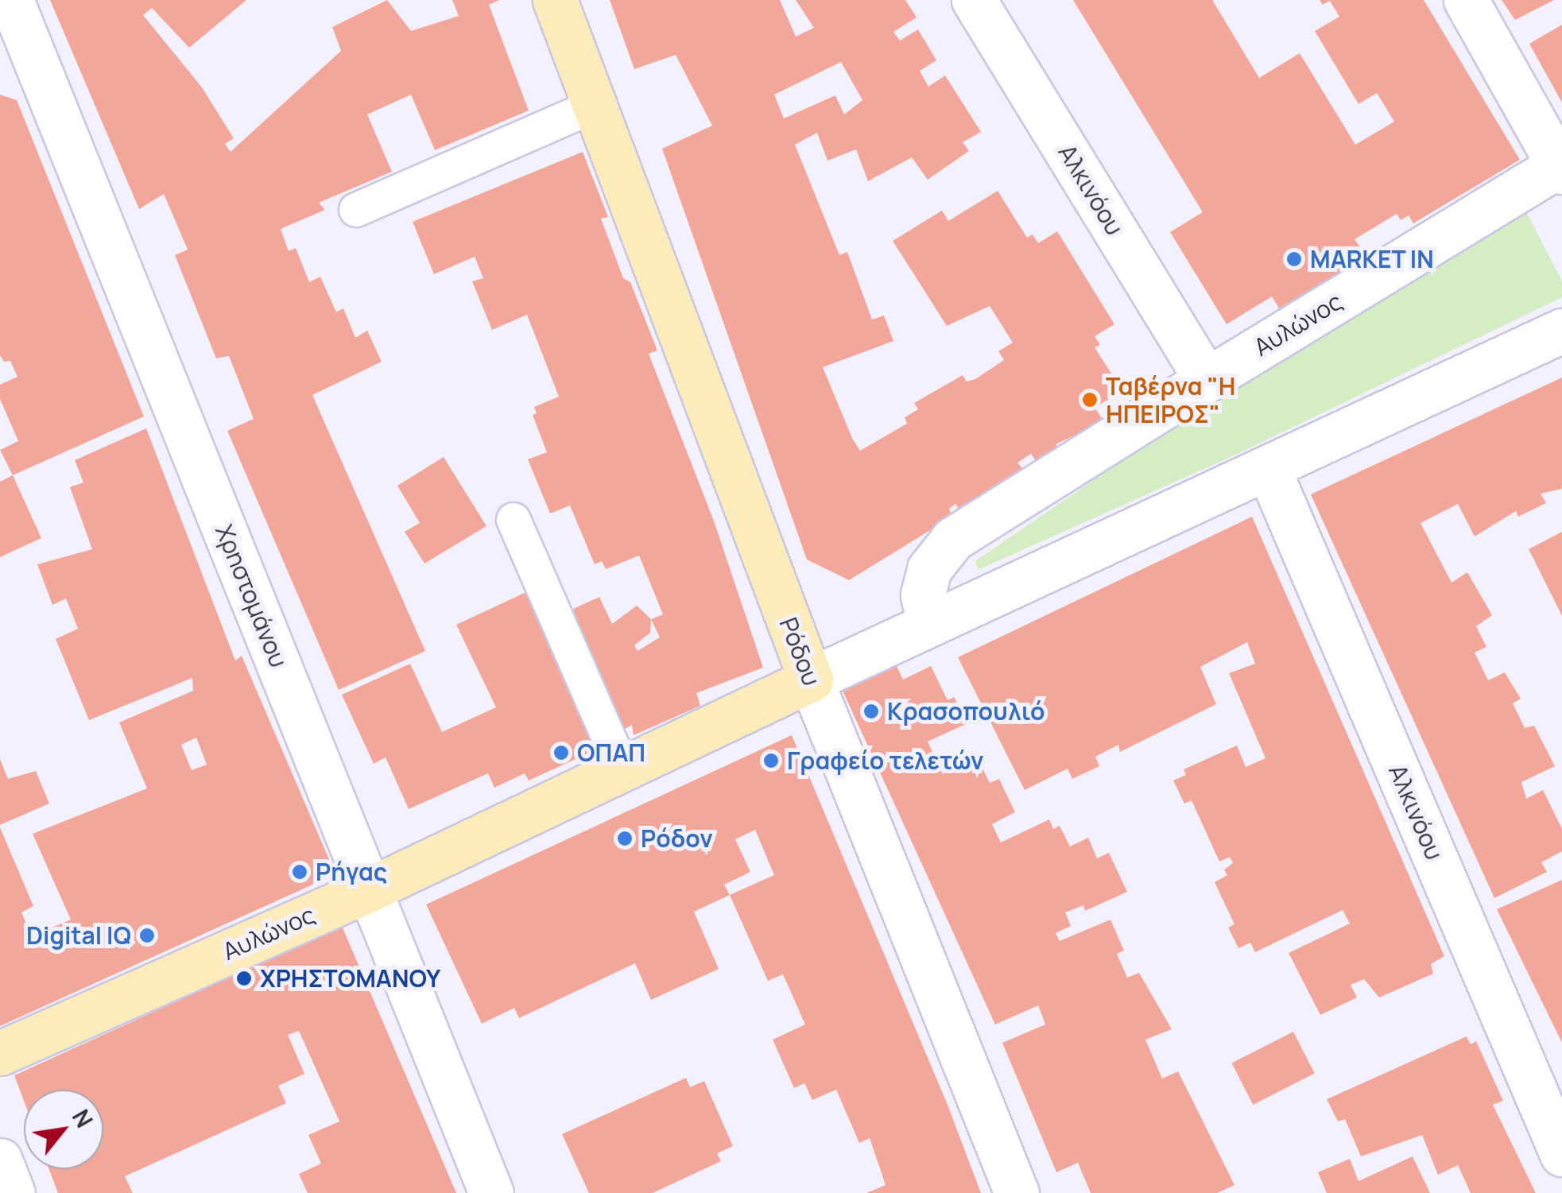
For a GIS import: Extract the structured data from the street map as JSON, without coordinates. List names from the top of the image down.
{
  "streets": {
    "main road": ["Αυλώνος", "Ρόδου"],
    "street": ["Αλκινόου", "Χρηστομάνου"]
  },
  "crossings": [
    ["Αλκινόου", "Αυλώνος"],
    ["Αυλώνος", "Χρηστομάνου"],
    ["Αυλώνος", "Ρόδου"]
  ],
  "places": [
    "MARKET IN",
    "Ταβέρνα \"Η ΗΠΕΙΡΟΣ\"",
    "Κρασοπουλιό",
    "ΟΠΑΠ",
    "Γραφείο τελετών",
    "Ρόδον",
    "Ρήγας",
    "Digital IQ",
    "ΧΡΗΣΤΟΜΑΝΟΥ"
  ],
  "north": "top right"
}
